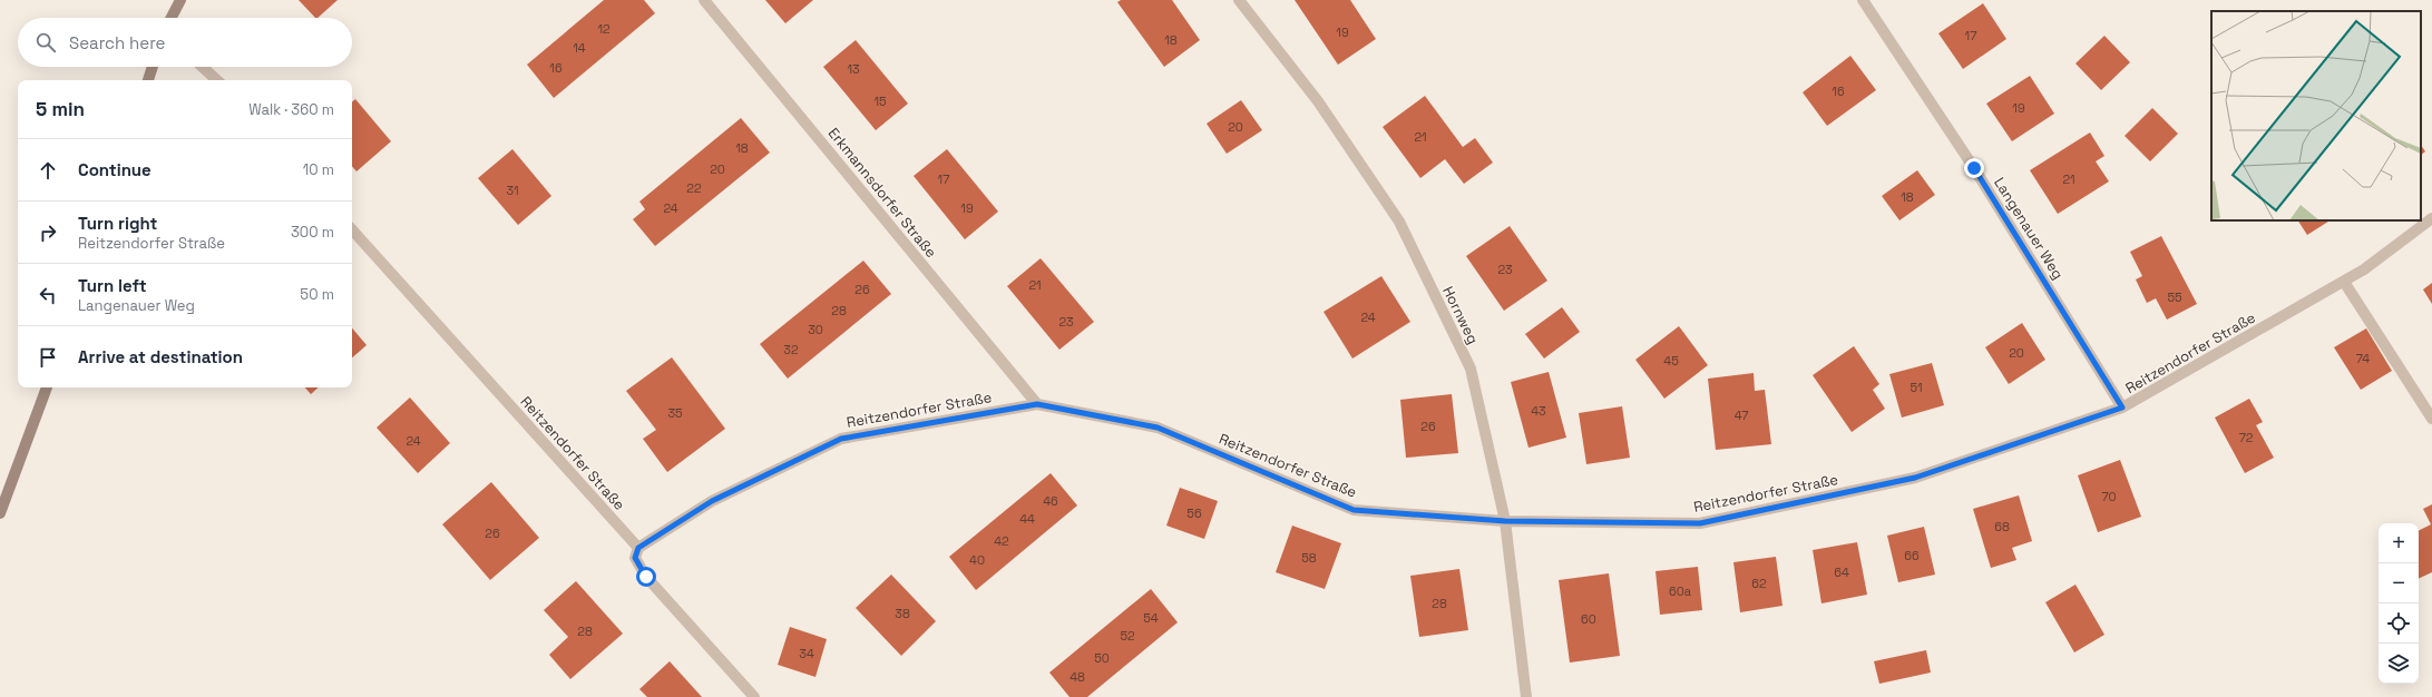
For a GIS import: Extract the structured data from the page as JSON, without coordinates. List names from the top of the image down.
{
  "streets": {
    "street": [
      "Erkmannsdorfer Straße",
      "Langenauer Weg",
      "Hornweg",
      "Reitzendorfer Straße"
    ]
  },
  "crossings": [
    ["Erkmannsdorfer Straße", "Reitzendorfer Straße"],
    ["Langenauer Weg", "Reitzendorfer Straße"],
    ["Hornweg", "Reitzendorfer Straße"]
  ],
  "house_numbers": [
    "12",
    "19",
    "17",
    "18",
    "14",
    "16",
    "13",
    "16",
    "15",
    "19",
    "20",
    "21",
    "18",
    "20",
    "17",
    "21",
    "22",
    "31",
    "18",
    "24",
    "19",
    "23",
    "21",
    "26",
    "55",
    "28",
    "24",
    "23",
    "30",
    "32",
    "20",
    "74",
    "45",
    "51",
    "43",
    "35",
    "47",
    "26",
    "72",
    "24",
    "70",
    "46",
    "56",
    "44",
    "68",
    "26",
    "42",
    "66",
    "58",
    "40",
    "64",
    "62",
    "60a",
    "28",
    "38",
    "54",
    "60",
    "28",
    "52",
    "34",
    "50",
    "48"
  ],
  "page": {
    "search": "Search here",
    "heading": ["5 min", "Walk · 360 m"],
    "list": [
      ["Continue", "10 m"],
      ["Turn right", "Reitzendorfer Straße", "300 m"],
      ["Turn left", "Langenauer Weg", "50 m"],
      "Arrive at destination"
    ],
    "map_buttons": ["+", "−"]
  }
}
